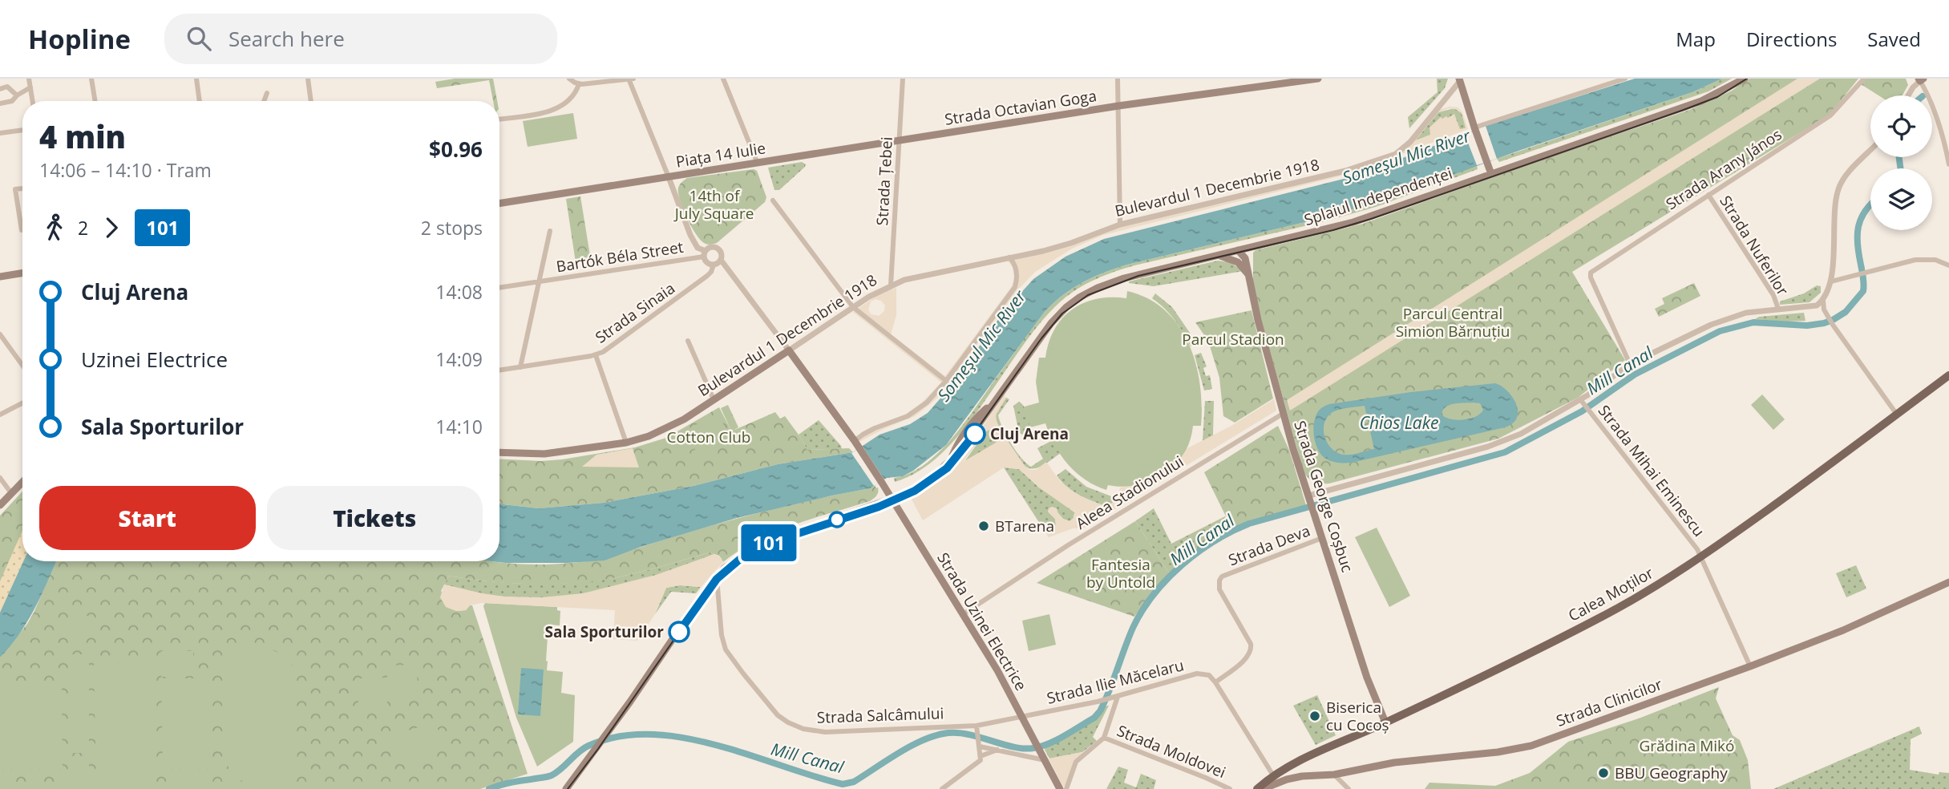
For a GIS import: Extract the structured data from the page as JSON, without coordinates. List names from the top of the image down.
{
  "streets": {
    "main road": [
      "Strada Octavian Goga",
      "Piața 14 Iulie",
      "Bulevardul 1 Decembrie 1918",
      "Splaiul Independenței",
      "Strada George Coșbuc",
      "Calea Moților",
      "Strada Uzinei Electrice",
      "Strada Clinicilor"
    ],
    "street": [
      "Strada Arany János",
      "Strada Țebei",
      "Strada Nuferilor",
      "Bartók Béla Street",
      "Strada Sinaia",
      "Strada Mihai Eminescu",
      "Aleea Stadionului",
      "Strada Deva",
      "Strada Ilie Măcelaru",
      "Strada Salcâmului",
      "Strada Moldovei"
    ]
  },
  "crossings": [
    ["Strada Octavian Goga", "Piața 14 Iulie"],
    ["Strada Octavian Goga", "Strada Țebei"],
    ["Piața 14 Iulie", "Bartók Béla Street"],
    ["Piața 14 Iulie", "Strada Sinaia"],
    ["Strada Arany János", "Strada Nuferilor"],
    ["Strada Țebei", "Bulevardul 1 Decembrie 1918"],
    ["Bulevardul 1 Decembrie 1918", "Strada Uzinei Electrice"],
    ["Splaiul Independenței", "Strada George Coșbuc"],
    ["Splaiul Independenței", "Strada Uzinei Electrice"],
    ["Splaiul Independenței", "Strada Salcâmului"],
    ["Bartók Béla Street", "Strada Sinaia"],
    ["Strada Mihai Eminescu", "Calea Moților"],
    ["Strada Mihai Eminescu", "Strada Clinicilor"],
    ["Aleea Stadionului", "Strada George Coșbuc"],
    ["Aleea Stadionului", "Strada Uzinei Electrice"],
    ["Strada George Coșbuc", "Strada Deva"],
    ["Strada George Coșbuc", "Calea Moților"],
    ["Strada Deva", "Strada Ilie Măcelaru"],
    ["Strada Uzinei Electrice", "Strada Ilie Măcelaru"],
    ["Strada Ilie Măcelaru", "Strada Salcâmului"]
  ],
  "water": ["Someşul Mic River", "Mill Canal", "Chios Lake"],
  "parks": [
    "14th of July Square",
    "Parcul Central Simion Bărnuțiu",
    "Parcul Stadion",
    "Cotton Club",
    "Fantesia by Untold",
    "Grădina Mikó"
  ],
  "places": [
    "Cluj Arena",
    "BTarena",
    "Sala Sporturilor",
    "Biserica cu Cocoș",
    "BBU Geography"
  ],
  "lines": ["tram line 101"],
  "page": {
    "header": "Hopline",
    "search": "Search here",
    "nav": ["Map", "Directions", "Saved"],
    "on_map": "101",
    "heading": ["4 min", "14:06 – 14:10 · Tram", "$0.96"],
    "legs": ["2", "101", "2 stops"],
    "list": [
      {
        "name": "Cluj Arena",
        "value": "14:08"
      },
      {
        "name": "Uzinei Electrice",
        "value": "14:09"
      },
      {
        "name": "Sala Sporturilor",
        "value": "14:10"
      }
    ],
    "buttons": ["Start", "Tickets"]
  }
}
